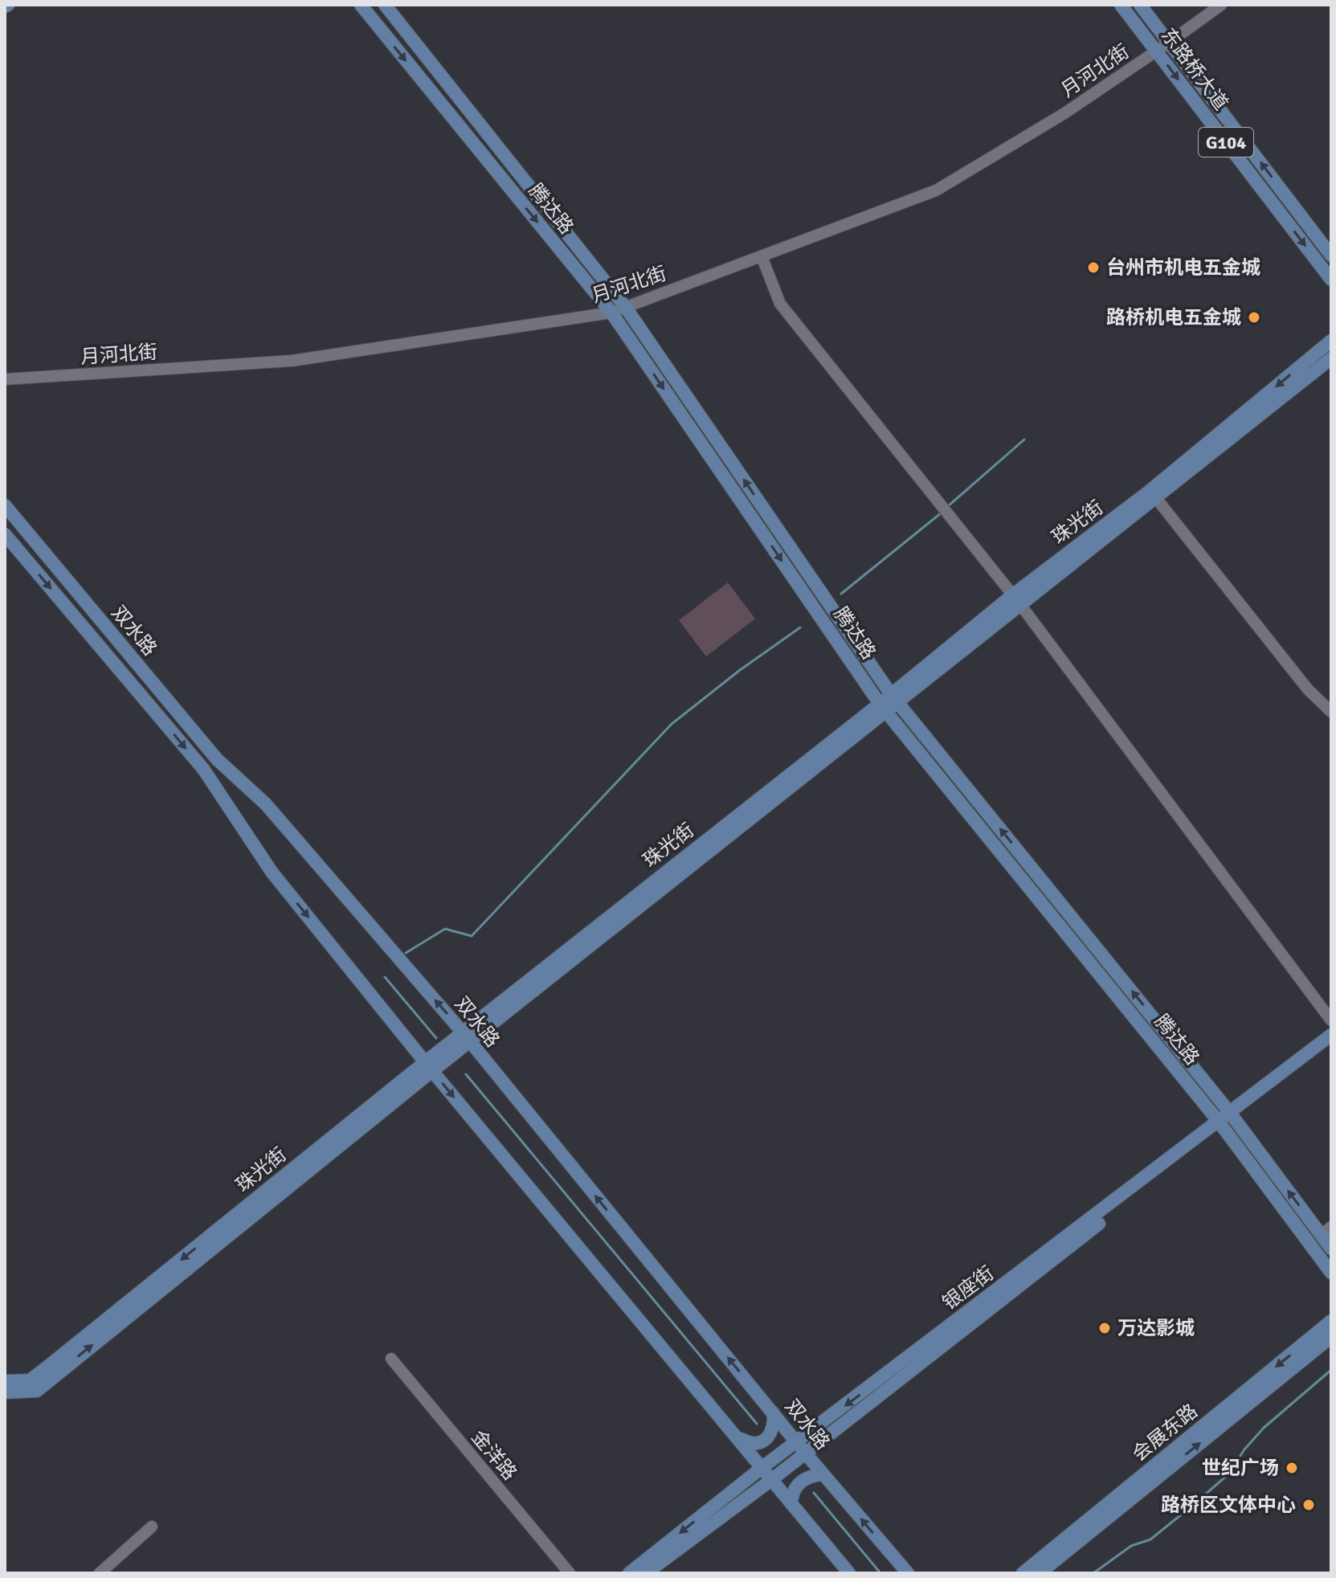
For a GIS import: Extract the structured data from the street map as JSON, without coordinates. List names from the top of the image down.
{
  "streets": {
    "main road": [
      "东路桥大道",
      "G104",
      "腾达路",
      "珠光街",
      "双水路",
      "银座街",
      "会展东路"
    ],
    "street": ["月河北街", "金洋路"]
  },
  "crossings": [
    ["东路桥大道", "月河北街"],
    ["月河北街", "腾达路"],
    ["腾达路", "珠光街"],
    ["腾达路", "银座街"],
    ["珠光街", "双水路"],
    ["双水路", "银座街"]
  ],
  "places": [
    "台州市机电五金城",
    "路桥机电五金城",
    "万达影城",
    "世纪广场",
    "路桥区文体中心"
  ]
}
